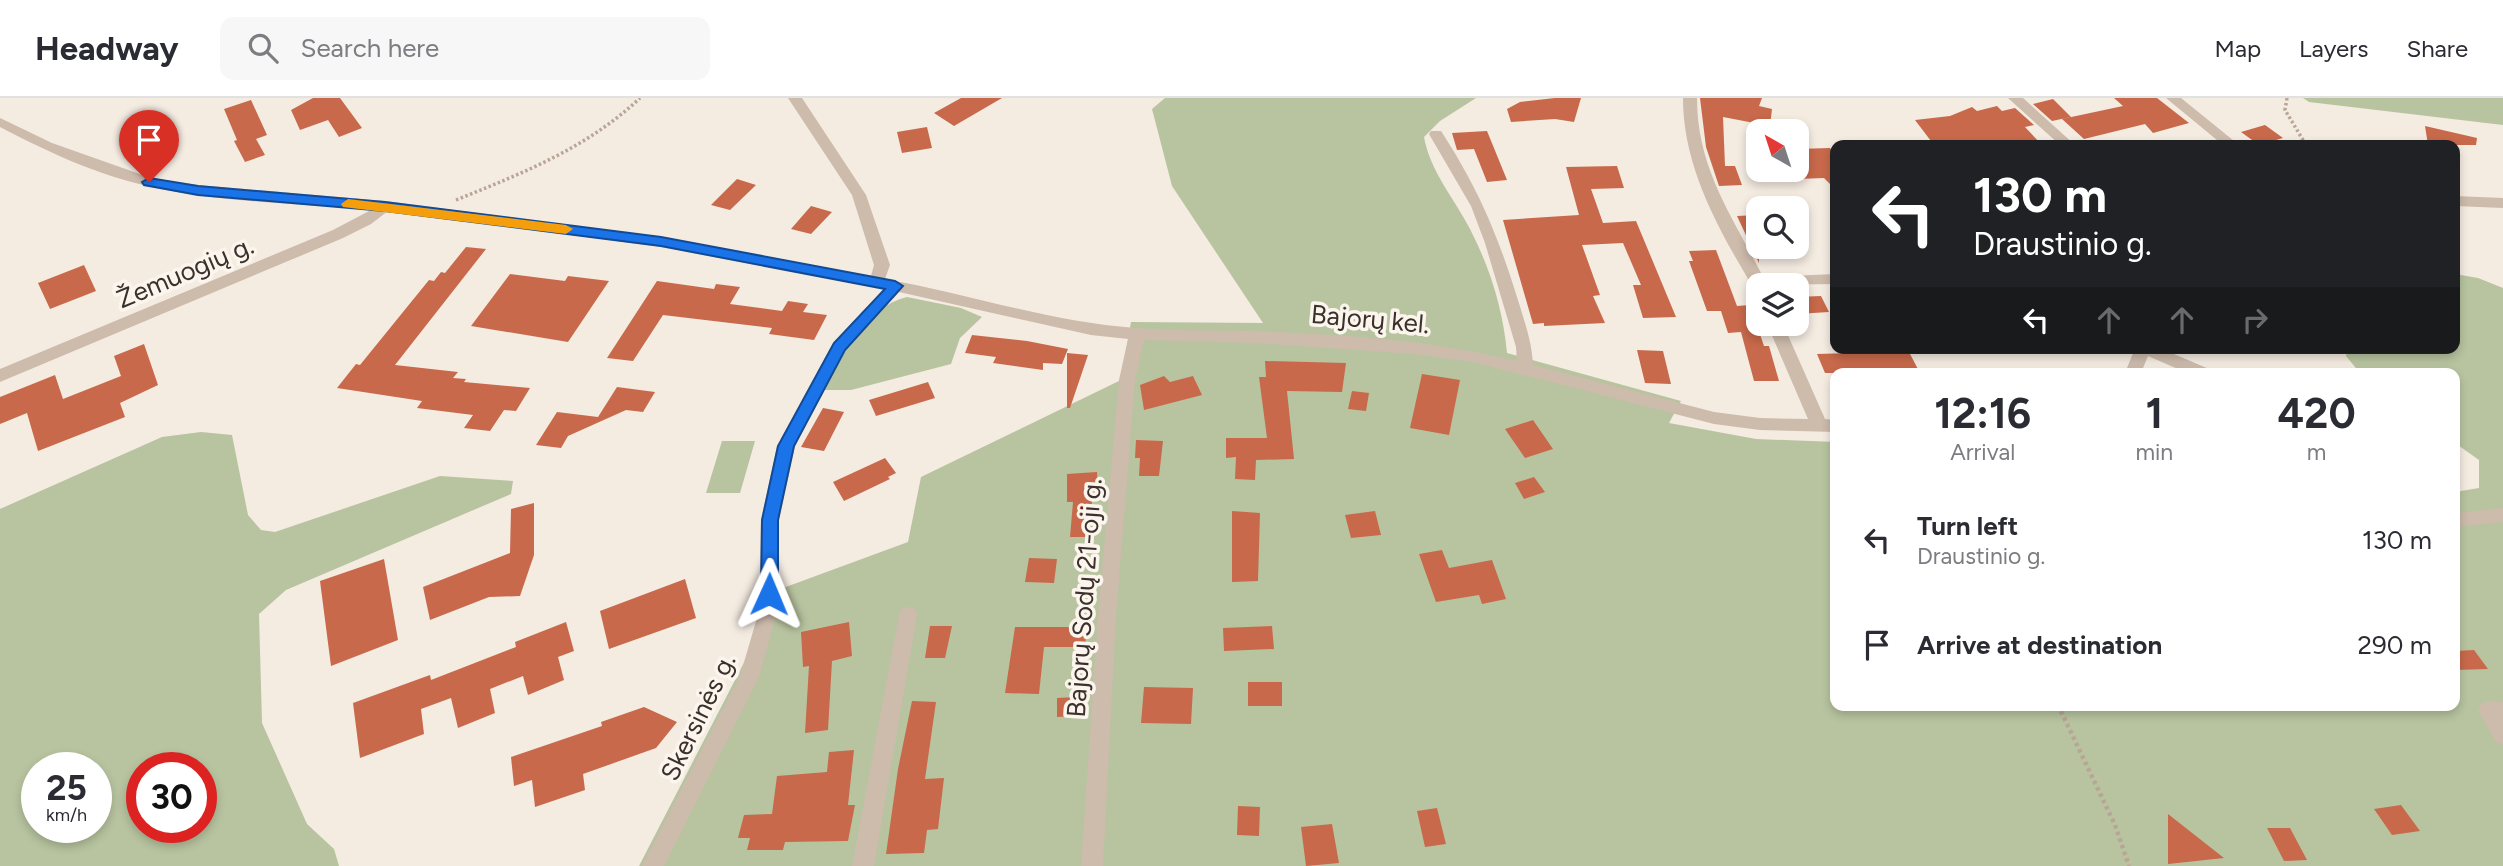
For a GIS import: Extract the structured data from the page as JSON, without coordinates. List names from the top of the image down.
{
  "streets": {
    "street": [
      "Žemuogių g.",
      "Bajorų kel.",
      "Bajorų Sodų 21-oji g.",
      "Skersinės g."
    ]
  },
  "crossings": [
    ["Žemuogių g.", "Bajorų kel."],
    ["Bajorų kel.", "Bajorų Sodų 21-oji g."],
    ["Bajorų kel.", "Skersinės g."]
  ],
  "north": "top left",
  "page": {
    "header": "Headway",
    "search": "Search here",
    "nav": ["Map", "Layers", "Share"],
    "turn": ["130 m", "Draustinio g."],
    "eta": [
      "12:16",
      "Arrival",
      "1",
      "min",
      "420",
      "m"
    ],
    "list": [
      {
        "name": "Turn left",
        "note": "Draustinio g.",
        "value": "130 m"
      },
      {
        "name": "Arrive at destination",
        "value": "290 m"
      }
    ],
    "speed": "25 km/h",
    "limit": "30"
  }
}
